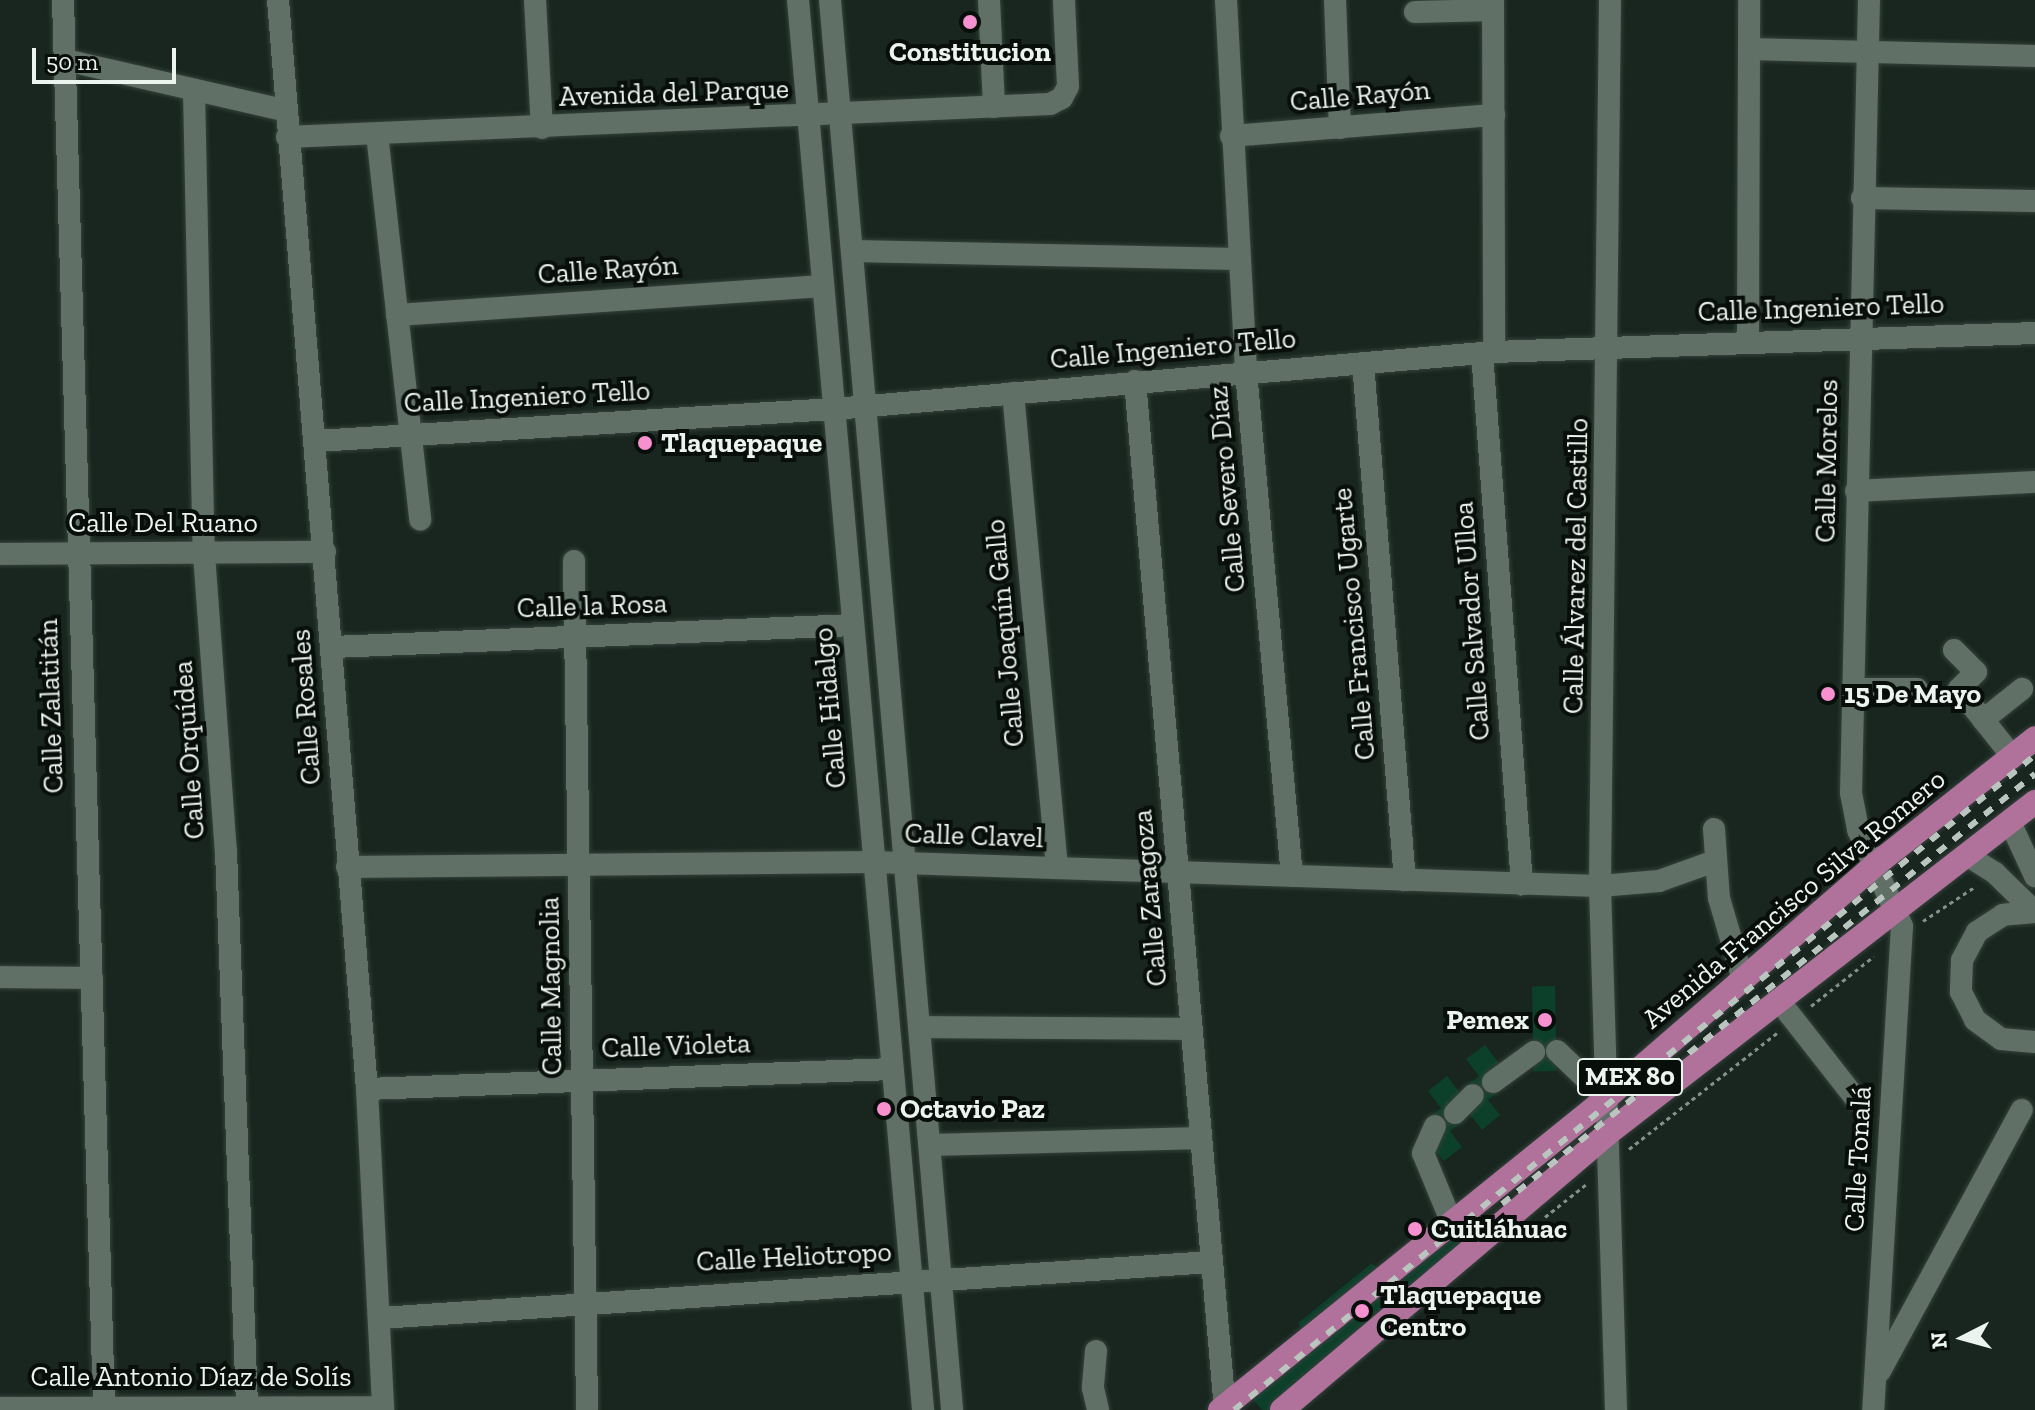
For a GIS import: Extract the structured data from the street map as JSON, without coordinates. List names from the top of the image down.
{
  "streets": {
    "main road": ["Avenida Francisco Silva Romero", "MEX 80"],
    "street": [
      "Avenida del Parque",
      "Calle Rayón",
      "Calle Ingeniero Tello",
      "Calle Morelos",
      "Calle Severo Díaz",
      "Calle Del Ruano",
      "Calle Álvarez del Castillo",
      "Calle la Rosa",
      "Calle Salvador Ulloa",
      "Calle Francisco Ugarte",
      "Calle Joaquín Gallo",
      "Calle Zalatitán",
      "Calle Rosales",
      "Calle Hidalgo",
      "Calle Orquídea",
      "Calle Clavel",
      "Calle Zaragoza",
      "Calle Magnolia",
      "Calle Violeta",
      "Calle Tonalá",
      "Calle Heliotropo",
      "Calle Antonio Díaz de Solís"
    ]
  },
  "crossings": [
    ["Avenida del Parque", "Calle Rosales"],
    ["Avenida del Parque", "Calle Hidalgo"],
    ["Calle Rayón", "Calle Severo Díaz"],
    ["Calle Rayón", "Calle Salvador Ulloa"],
    ["Calle Rayón", "Calle Hidalgo"],
    ["Calle Ingeniero Tello", "Calle Morelos"],
    ["Calle Ingeniero Tello", "Calle Severo Díaz"],
    ["Calle Ingeniero Tello", "Calle Álvarez del Castillo"],
    ["Calle Ingeniero Tello", "Calle Salvador Ulloa"],
    ["Calle Ingeniero Tello", "Calle Francisco Ugarte"],
    ["Calle Ingeniero Tello", "Calle Joaquín Gallo"],
    ["Calle Ingeniero Tello", "Calle Rosales"],
    ["Calle Ingeniero Tello", "Calle Hidalgo"],
    ["Calle Ingeniero Tello", "Calle Zaragoza"],
    ["Calle Morelos", "Avenida Francisco Silva Romero"],
    ["Calle Morelos", "MEX 80"],
    ["Calle Morelos", "Calle Tonalá"],
    ["Calle Severo Díaz", "Calle Clavel"],
    ["Calle Del Ruano", "Calle Zalatitán"],
    ["Calle Del Ruano", "Calle Rosales"],
    ["Calle Del Ruano", "Calle Orquídea"],
    ["Calle Álvarez del Castillo", "Calle Clavel"],
    ["Calle Álvarez del Castillo", "Avenida Francisco Silva Romero"],
    ["Calle Álvarez del Castillo", "MEX 80"],
    ["Calle la Rosa", "Calle Rosales"],
    ["Calle la Rosa", "Calle Hidalgo"],
    ["Calle la Rosa", "Calle Magnolia"],
    ["Calle Salvador Ulloa", "Calle Clavel"],
    ["Calle Francisco Ugarte", "Calle Clavel"],
    ["Calle Joaquín Gallo", "Calle Clavel"],
    ["Calle Zalatitán", "Calle Antonio Díaz de Solís"],
    ["Calle Rosales", "Calle Clavel"],
    ["Calle Rosales", "Calle Violeta"],
    ["Calle Rosales", "Calle Heliotropo"],
    ["Calle Rosales", "Calle Antonio Díaz de Solís"],
    ["Calle Hidalgo", "Calle Clavel"],
    ["Calle Hidalgo", "Calle Violeta"],
    ["Calle Hidalgo", "Calle Heliotropo"],
    ["Calle Orquídea", "Calle Antonio Díaz de Solís"],
    ["Calle Clavel", "Calle Zaragoza"],
    ["Calle Clavel", "Calle Magnolia"],
    ["Calle Zaragoza", "Avenida Francisco Silva Romero"],
    ["Calle Zaragoza", "Calle Heliotropo"],
    ["Calle Magnolia", "Calle Violeta"],
    ["Calle Magnolia", "Calle Heliotropo"],
    ["MEX 80", "Calle Tonalá"]
  ],
  "places": [
    "Constitucion",
    "Tlaquepaque",
    "15 De Mayo",
    "Pemex",
    "Octavio Paz",
    "Cuitláhuac",
    "Tlaquepaque Centro"
  ],
  "scale_bar": "50 m",
  "north": "left"
}
